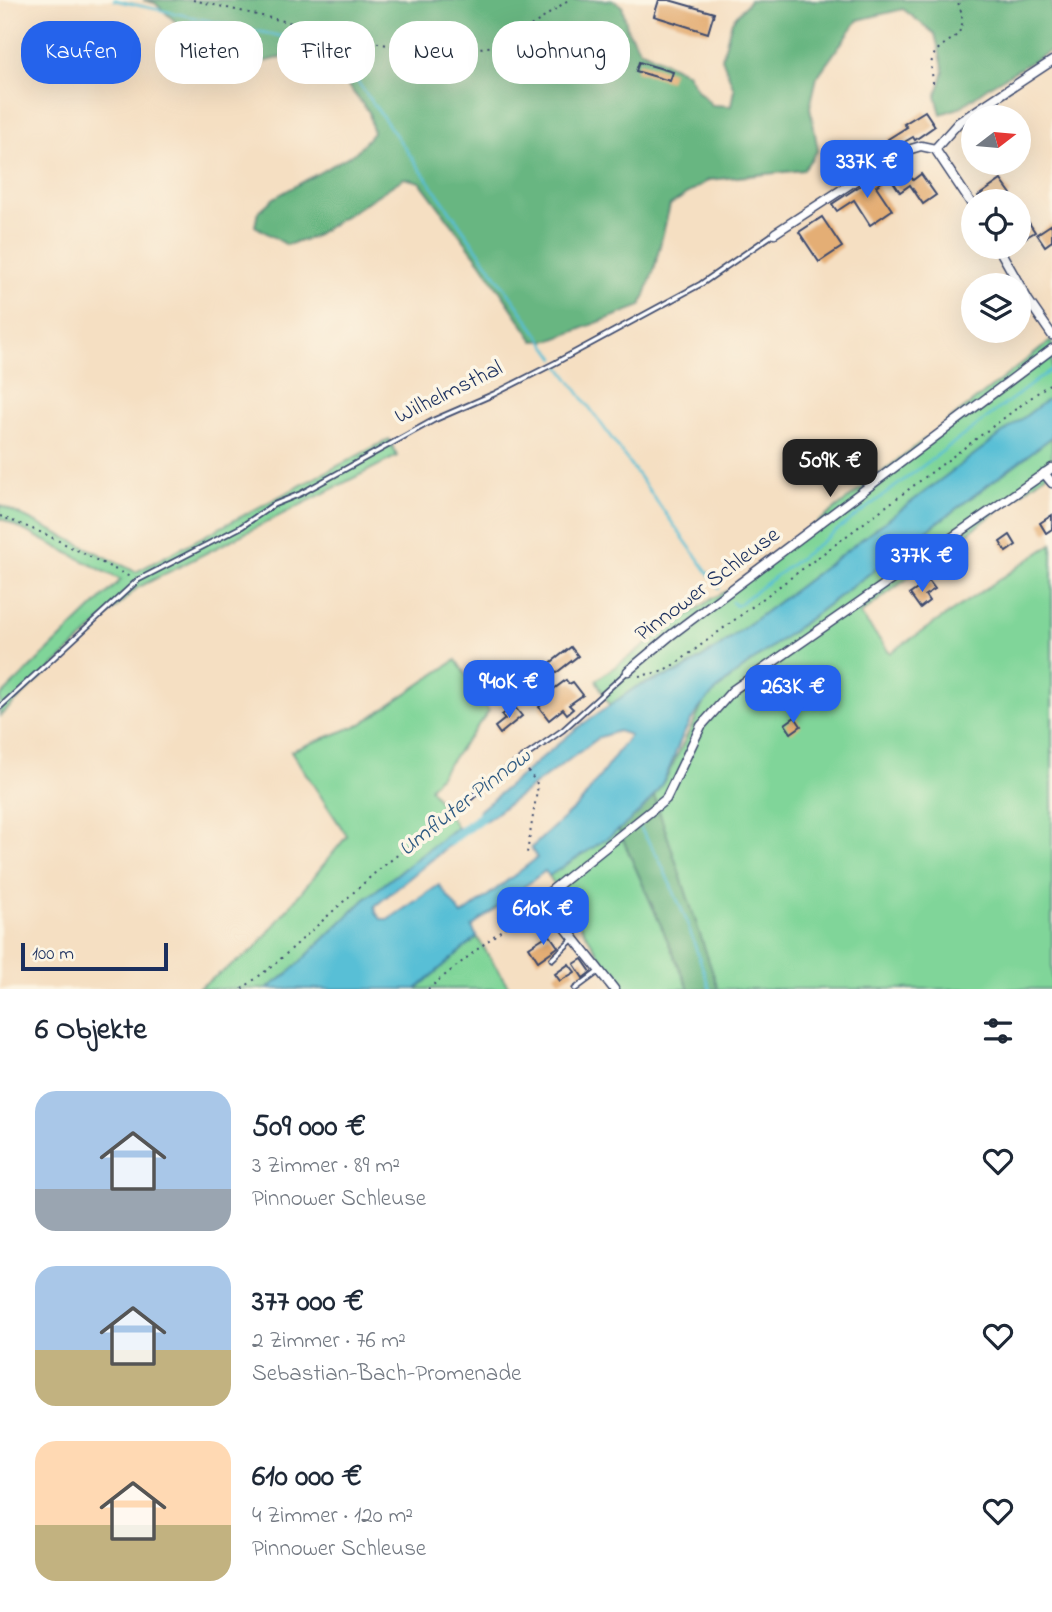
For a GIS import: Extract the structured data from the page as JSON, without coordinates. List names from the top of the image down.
{
  "streets": {
    "street": ["Wilhelmsthal", "Pinnower Schleuse"]
  },
  "water": ["Umfluter Pinnow"],
  "scale_bar": "100 m",
  "north": "right",
  "page": {
    "chip": [
      "Kaufen",
      "Mieten",
      "Filter",
      "Neu",
      "Wohnung"
    ],
    "price": [
      "337K €",
      "509K €",
      "377K €",
      "940K €",
      "263K €",
      "610K €"
    ],
    "scale": "100 m",
    "heading": "6 Objekte",
    "list": [
      {
        "name": "509 000 €",
        "note": "3 Zimmer · 89 m² · Pinnower Schleuse"
      },
      {
        "name": "377 000 €",
        "note": "2 Zimmer · 76 m² · Sebastian-Bach-Promenade"
      },
      {
        "name": "610 000 €",
        "note": "4 Zimmer · 120 m² · Pinnower Schleuse"
      }
    ]
  }
}
